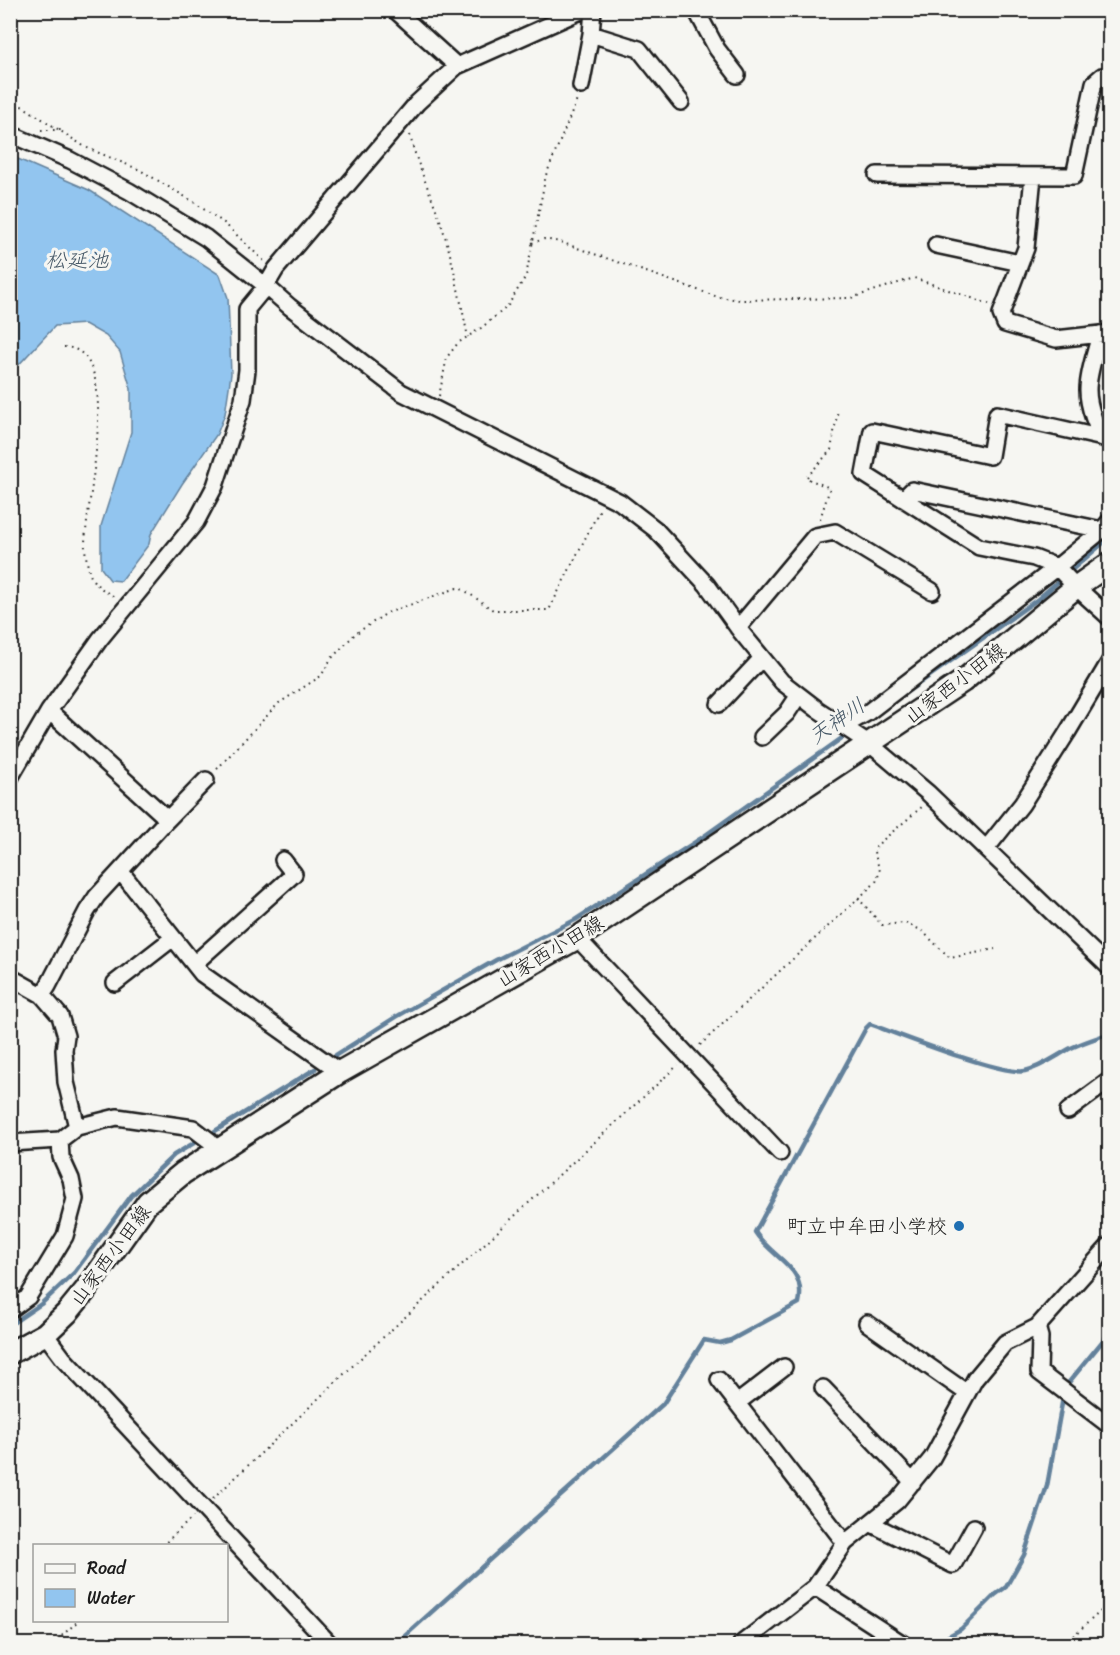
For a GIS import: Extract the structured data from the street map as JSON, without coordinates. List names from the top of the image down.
{
  "streets": {
    "main road": ["山家西小田線"]
  },
  "water": ["松延池", "天神川"],
  "places": ["町立中牟田小学校"],
  "legend": ["Road", "Water"]
}
